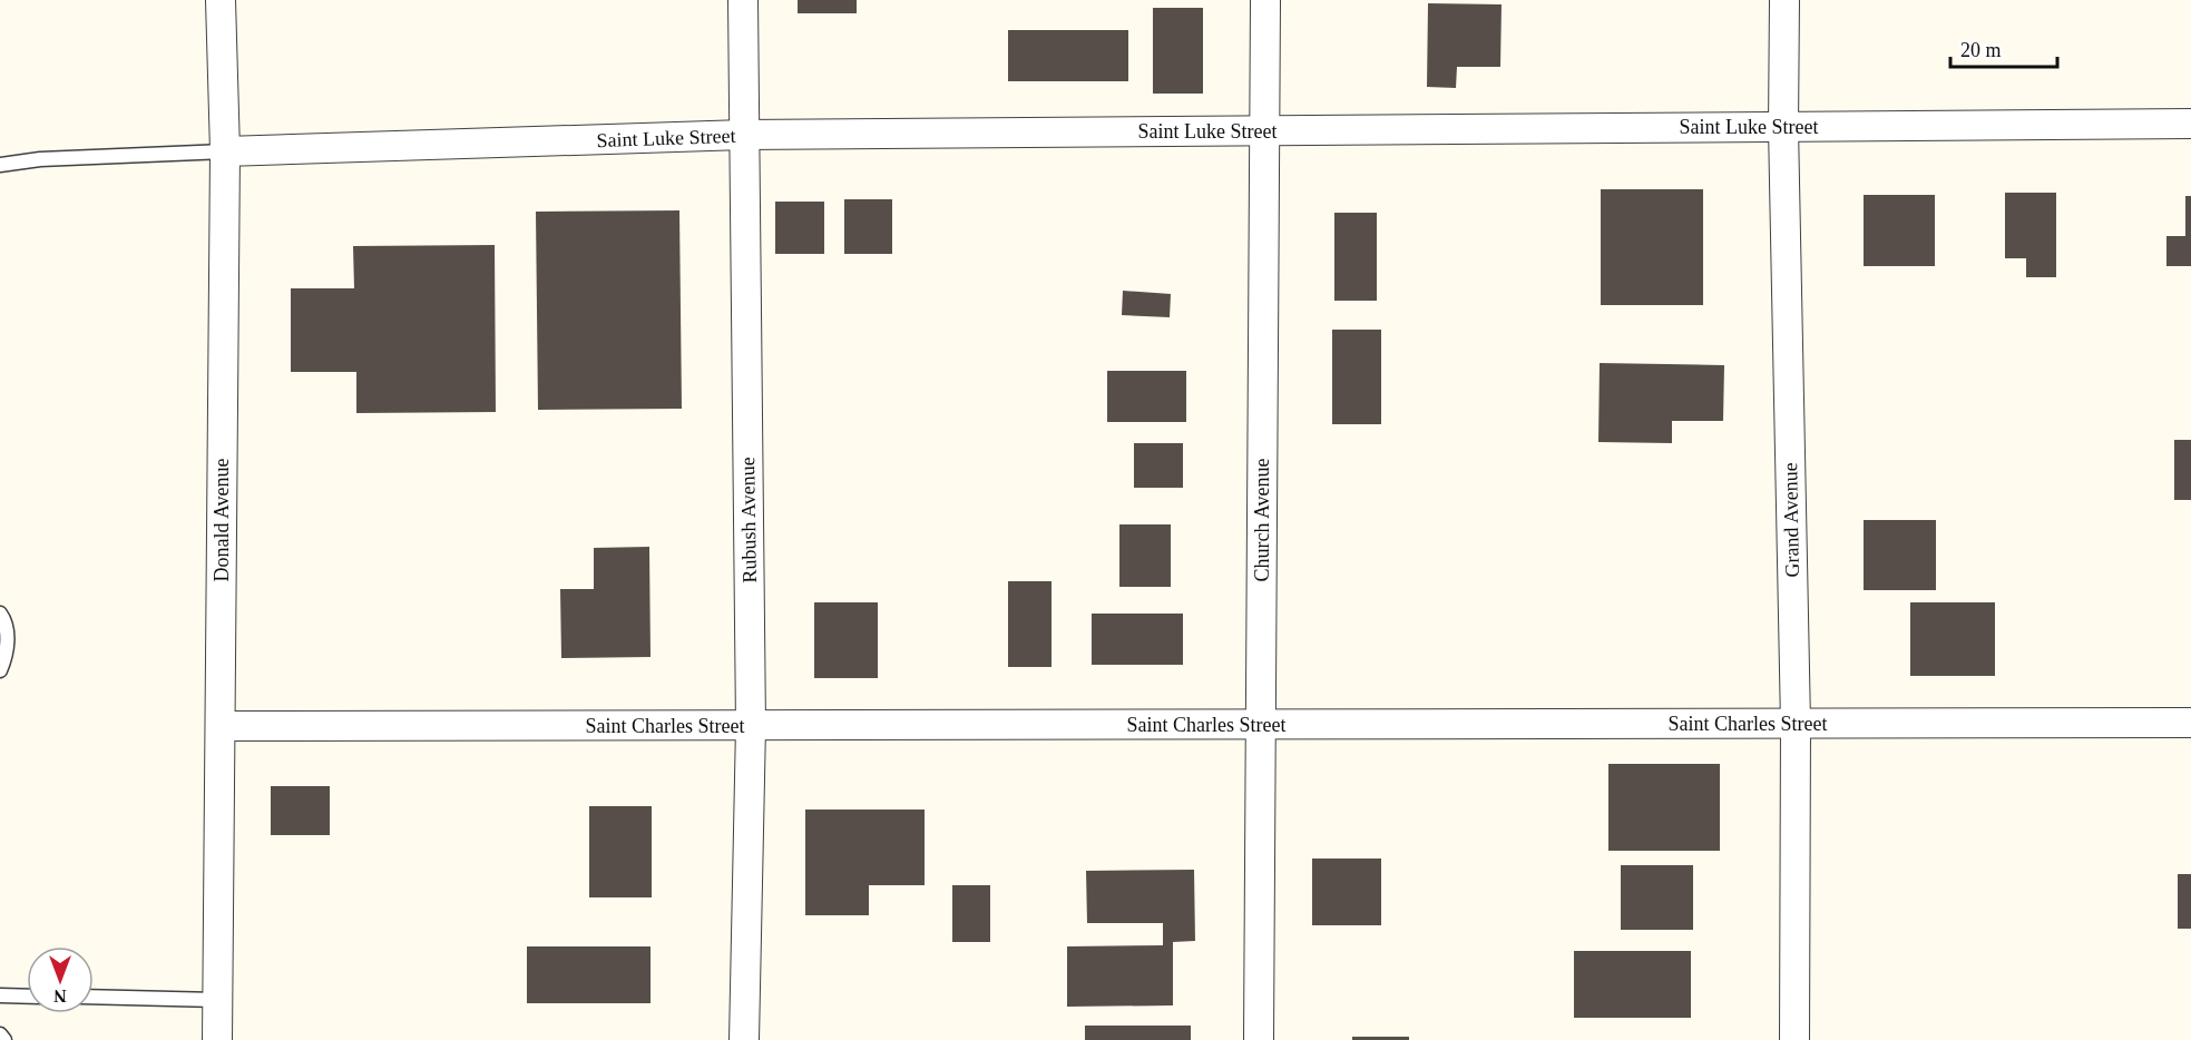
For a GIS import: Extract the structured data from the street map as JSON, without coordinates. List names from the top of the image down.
{
  "streets": {
    "street": [
      "Saint Luke Street",
      "Donald Avenue",
      "Rubush Avenue",
      "Church Avenue",
      "Grand Avenue",
      "Saint Charles Street"
    ]
  },
  "crossings": [
    ["Saint Luke Street", "Donald Avenue"],
    ["Saint Luke Street", "Rubush Avenue"],
    ["Saint Luke Street", "Church Avenue"],
    ["Saint Luke Street", "Grand Avenue"],
    ["Donald Avenue", "Saint Charles Street"],
    ["Rubush Avenue", "Saint Charles Street"],
    ["Church Avenue", "Saint Charles Street"],
    ["Grand Avenue", "Saint Charles Street"]
  ],
  "scale_bar": "20 m",
  "north": "bottom"
}
